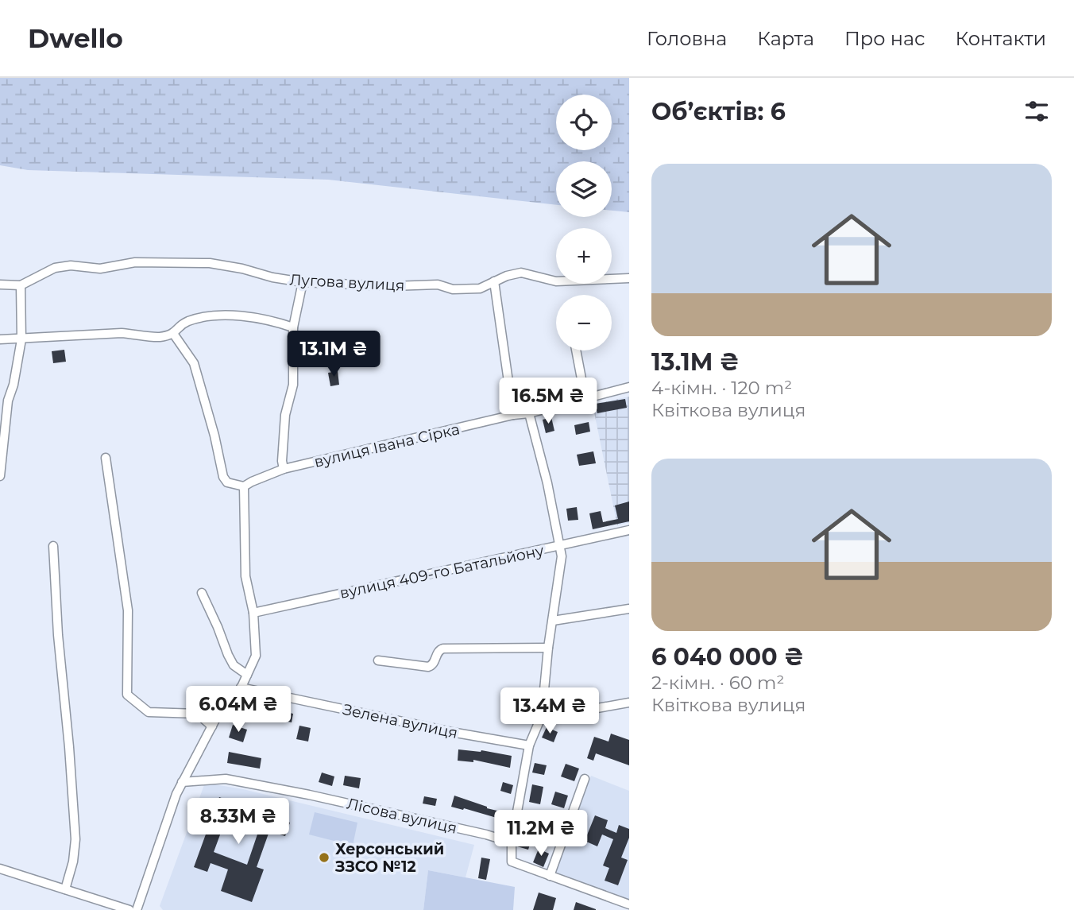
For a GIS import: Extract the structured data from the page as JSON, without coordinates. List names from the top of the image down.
{
  "streets": {
    "street": [
      "Лугова вулиця",
      "вулиця Івана Сірка",
      "вулиця 409-го Батальйону",
      "Зелена вулиця",
      "Лісова вулиця"
    ]
  },
  "places": ["Херсонський ЗЗСО №12"],
  "page": {
    "header": "Dwello",
    "nav": [
      "Головна",
      "Карта",
      "Про нас",
      "Контакти"
    ],
    "heading": "Об’єктів: 6",
    "map_buttons": ["+", "−"],
    "list": [
      {
        "name": "13.1M ₴",
        "note": "4-кімн. · 120 m² · Квіткова вулиця"
      },
      {
        "name": "6 040 000 ₴",
        "note": "2-кімн. · 60 m² · Квіткова вулиця"
      }
    ],
    "price": [
      "13.1M ₴",
      "16.5M ₴",
      "6.04M ₴",
      "13.4M ₴",
      "8.33M ₴",
      "11.2M ₴"
    ]
  }
}
